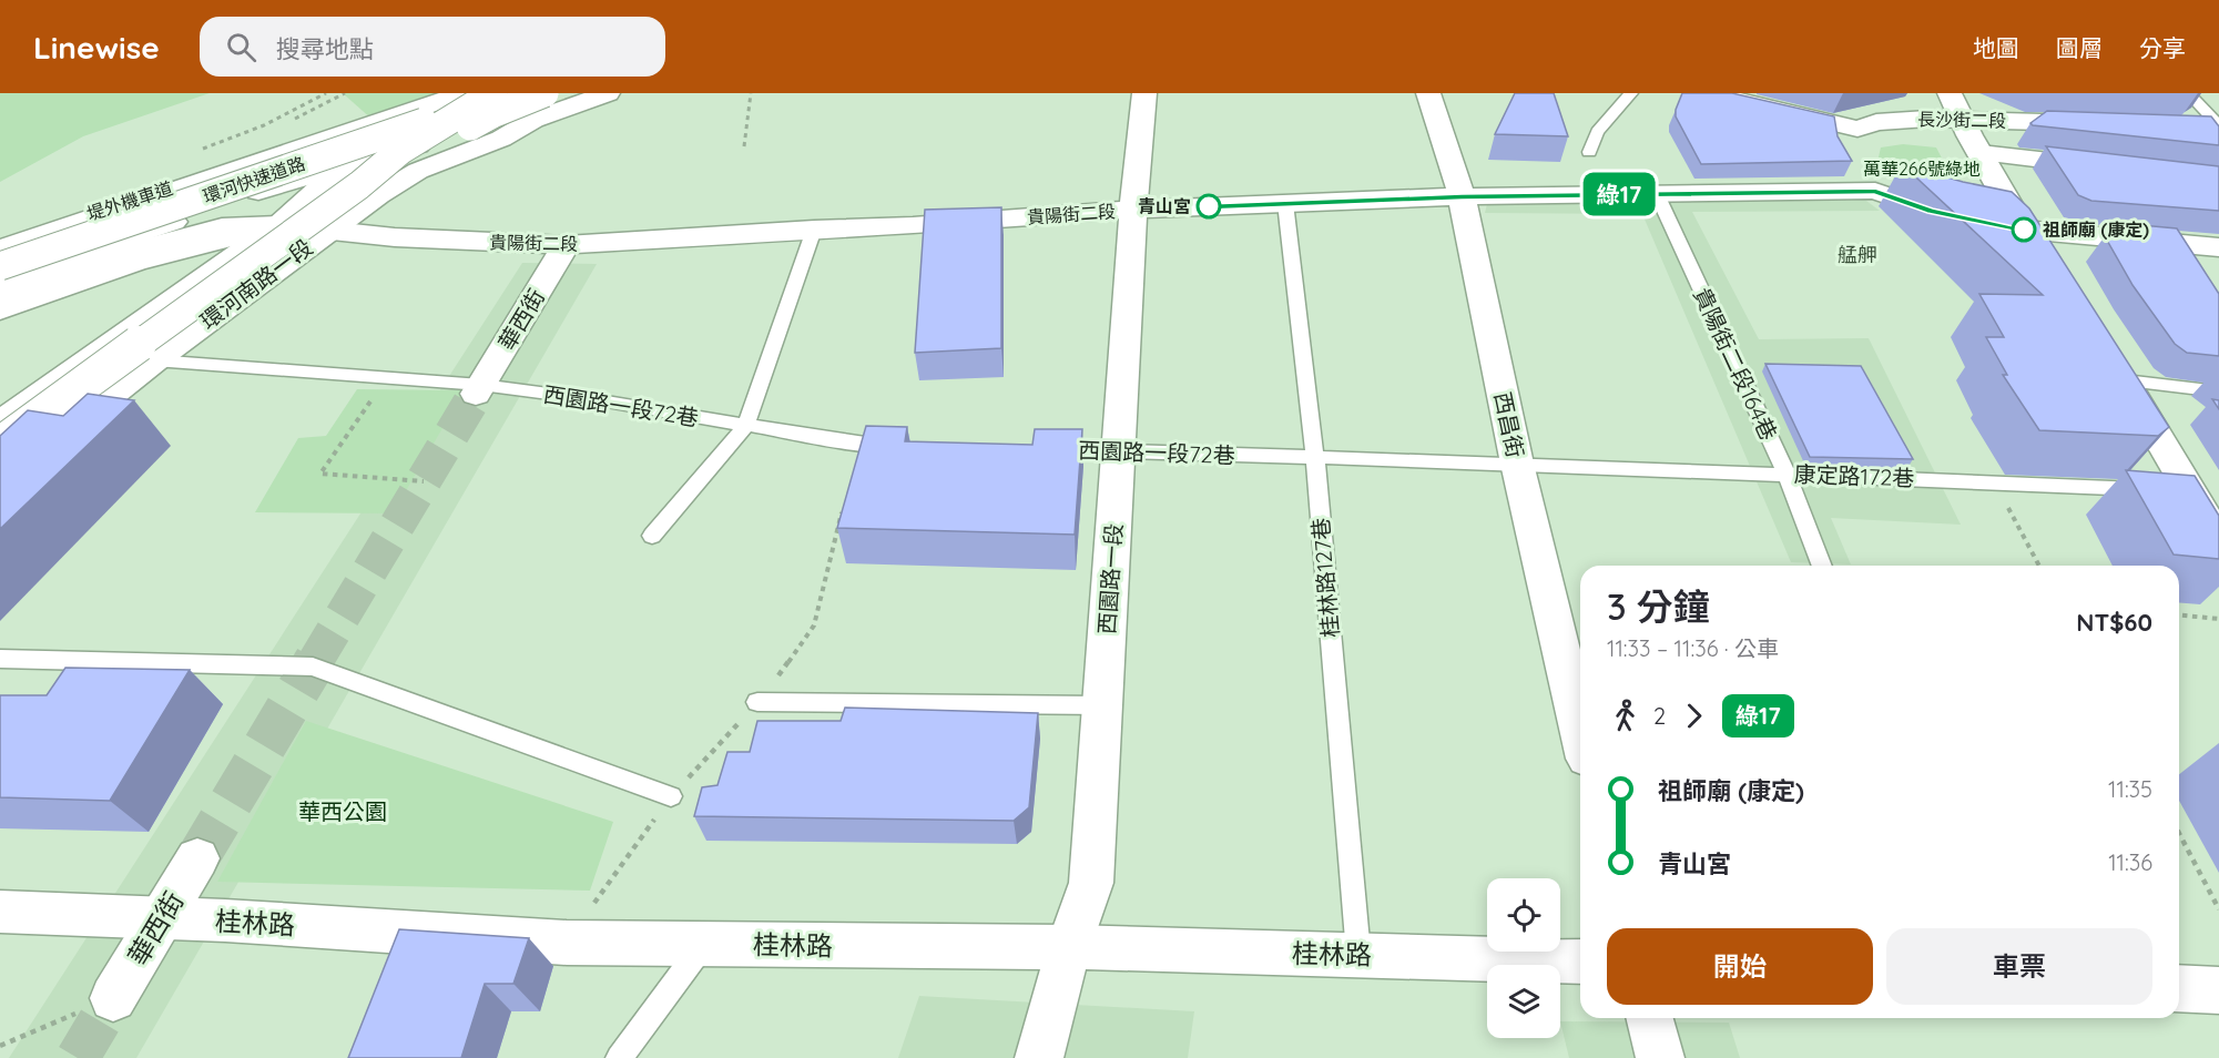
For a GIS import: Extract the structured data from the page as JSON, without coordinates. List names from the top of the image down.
{
  "streets": {
    "main road": [
      "長沙街二段",
      "環河快速道路",
      "堤外機車道",
      "貴陽街二段",
      "環河南路一段",
      "華西街",
      "西昌街",
      "西園路一段",
      "桂林路"
    ],
    "lane": [
      "貴陽街二段164巷",
      "西園路一段72巷",
      "康定路172巷",
      "桂林路127巷"
    ]
  },
  "crossings": [
    ["環河快速道路", "堤外機車道"],
    ["貴陽街二段", "環河南路一段"],
    ["貴陽街二段", "華西街"],
    ["貴陽街二段", "貴陽街二段164巷"],
    ["貴陽街二段", "西昌街"],
    ["貴陽街二段", "桂林路127巷"],
    ["貴陽街二段", "西園路一段"],
    ["環河南路一段", "西園路一段72巷"],
    ["華西街", "西園路一段72巷"],
    ["華西街", "桂林路"],
    ["貴陽街二段164巷", "康定路172巷"],
    ["西園路一段72巷", "西昌街"],
    ["西園路一段72巷", "康定路172巷"],
    ["西園路一段72巷", "桂林路127巷"],
    ["西園路一段72巷", "西園路一段"],
    ["西昌街", "康定路172巷"],
    ["桂林路127巷", "桂林路"],
    ["西園路一段", "桂林路"]
  ],
  "districts": ["艋舺"],
  "parks": ["萬華266號綠地", "華西公園"],
  "places": ["青山宮", "祖師廟 (康定)"],
  "lines": ["bus line 綠17"],
  "page": {
    "header": "Linewise",
    "search": "搜尋地點",
    "nav": ["地圖", "圖層", "分享"],
    "on_map": "綠17",
    "heading": ["3 分鐘", "11:33 – 11:36 · 公車", "NT$60"],
    "legs": ["2", "綠17"],
    "list": [
      {
        "name": "祖師廟 (康定)",
        "value": "11:35"
      },
      {
        "name": "青山宮",
        "value": "11:36"
      }
    ],
    "buttons": ["開始", "車票"]
  }
}
